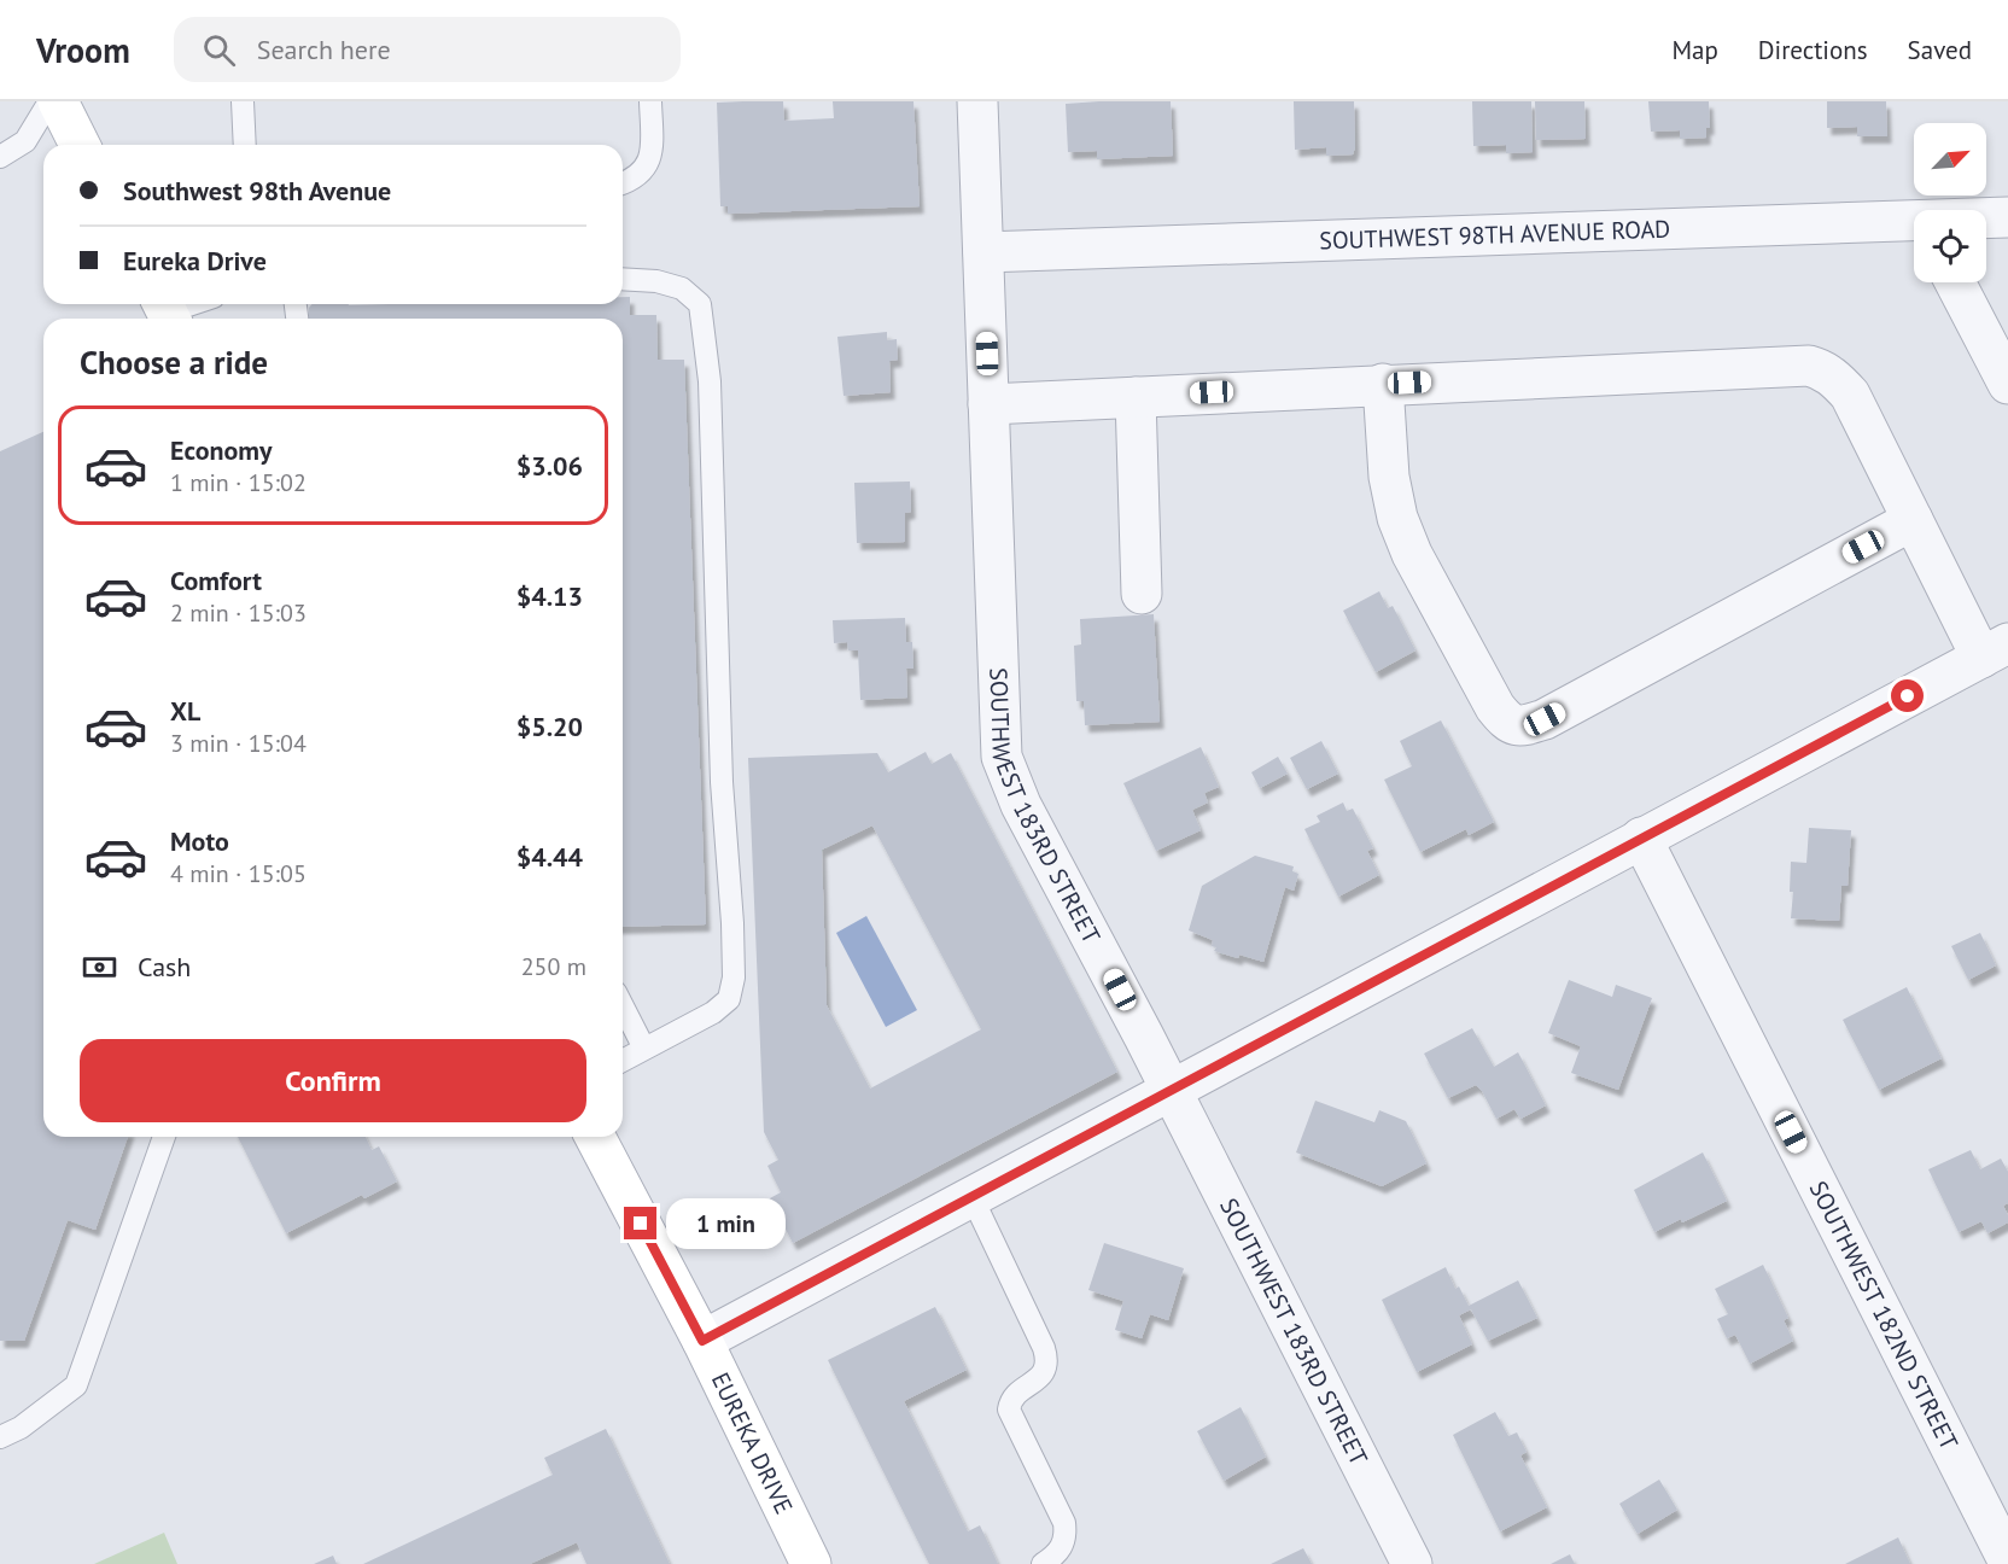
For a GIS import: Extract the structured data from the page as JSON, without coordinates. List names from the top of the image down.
{
  "streets": {
    "main road": ["EUREKA DRIVE"],
    "street": ["SOUTHWEST 98TH AVENUE ROAD", "SOUTHWEST 183RD STREET", "SOUTHWEST 182ND STREET"]
  },
  "crossings": [
    ["SOUTHWEST 98TH AVENUE ROAD", "SOUTHWEST 183RD STREET"]
  ],
  "north": "top right",
  "page": {
    "header": "Vroom",
    "search": "Search here",
    "nav": ["Map", "Directions", "Saved"],
    "banner": ["Southwest 98th Avenue", "Eureka Drive"],
    "heading": "Choose a ride",
    "list": [
      {
        "name": "Economy",
        "note": "1 min · 15:02",
        "value": "$3.06"
      },
      {
        "name": "Comfort",
        "note": "2 min · 15:03",
        "value": "$4.13"
      },
      {
        "name": "XL",
        "note": "3 min · 15:04",
        "value": "$5.20"
      },
      {
        "name": "Moto",
        "note": "4 min · 15:05",
        "value": "$4.44"
      }
    ],
    "pay": ["Cash", "250 m"],
    "buttons": "Confirm",
    "bubble": "1 min"
  }
}
